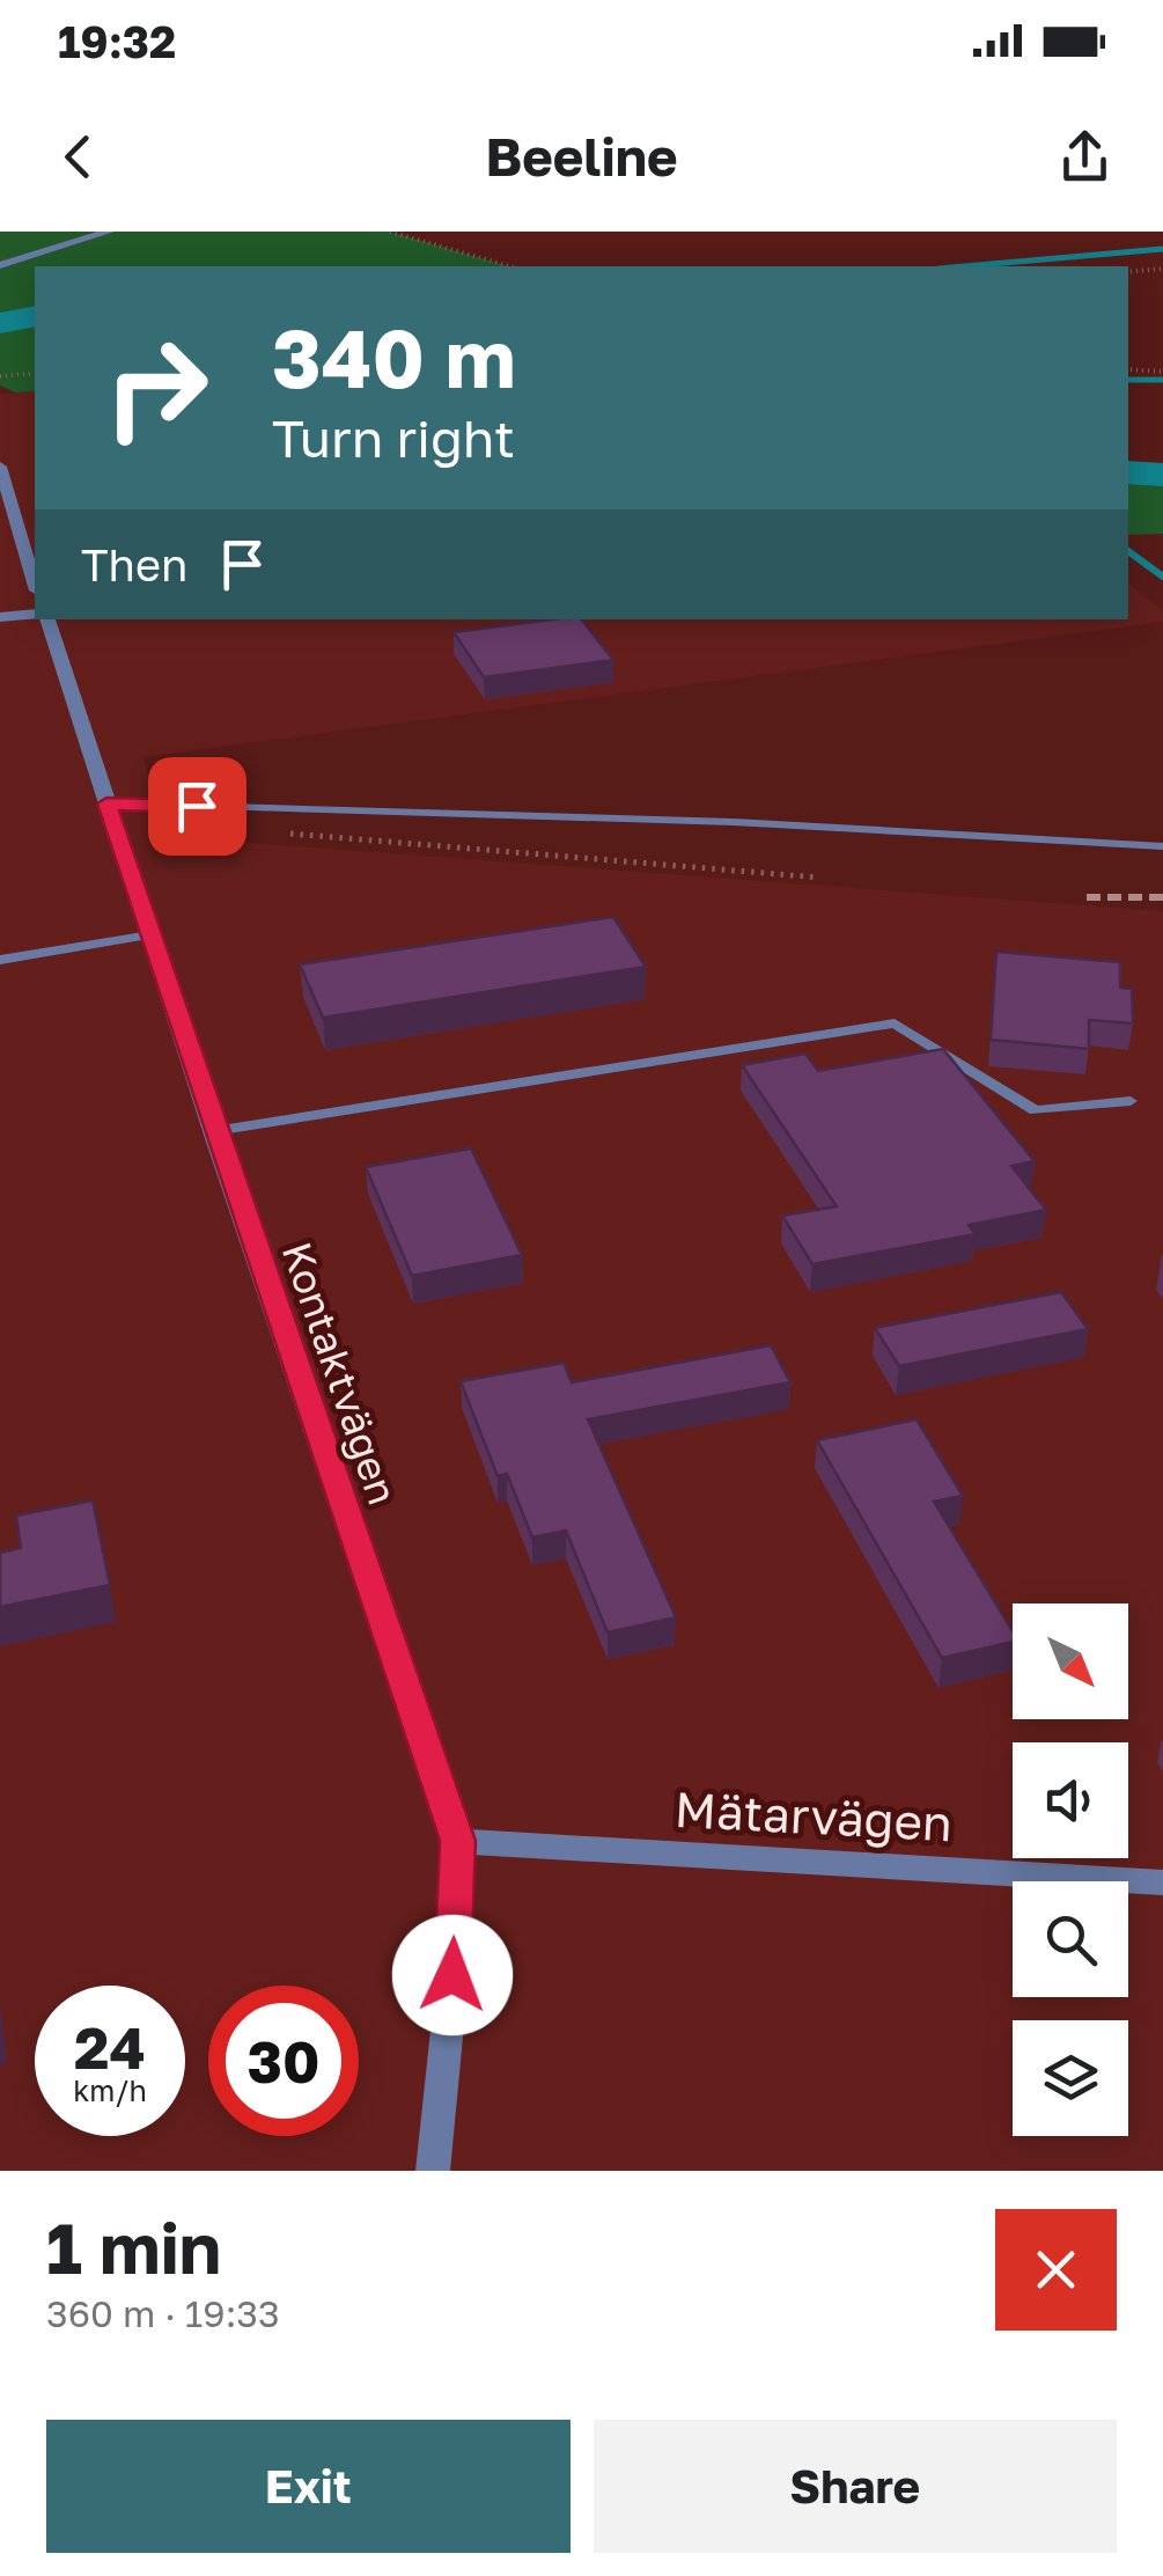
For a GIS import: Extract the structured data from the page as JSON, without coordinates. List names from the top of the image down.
{
  "streets": {
    "street": ["Kontaktvägen", "Mätarvägen"]
  },
  "crossings": [
    ["Kontaktvägen", "Mätarvägen"]
  ],
  "north": "bottom right",
  "page": {
    "status": "19:32",
    "header": "Beeline",
    "turn": ["340 m", "Turn right"],
    "then": "Then",
    "speed": "24 km/h",
    "limit": "30",
    "heading": ["1 min", "360 m · 19:33"],
    "buttons": ["Exit", "Share"]
  }
}
